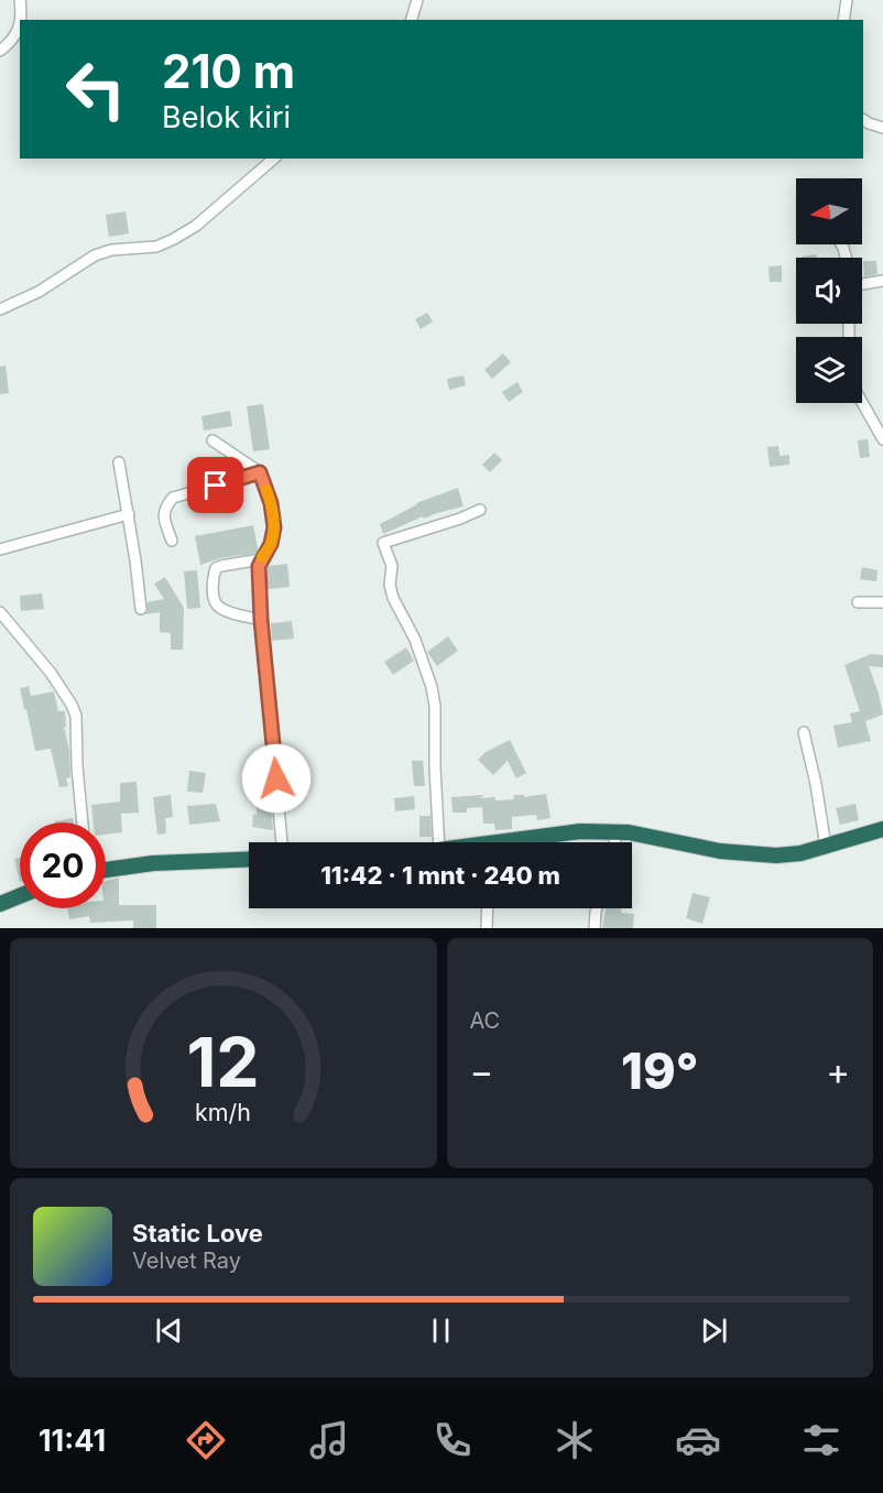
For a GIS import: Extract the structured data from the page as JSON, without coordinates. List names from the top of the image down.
{
  "north": "left",
  "page": {
    "turn": ["210 m", "Belok kiri"],
    "limit": "20",
    "trip": "11:42 · 1 mnt · 240 m",
    "tile": "AC",
    "heat": ["−", "19°", "+"],
    "song": ["Static Love", "Velvet Ray"],
    "tabs": "11:41",
    "gauge": ["12", "km/h"]
  }
}
